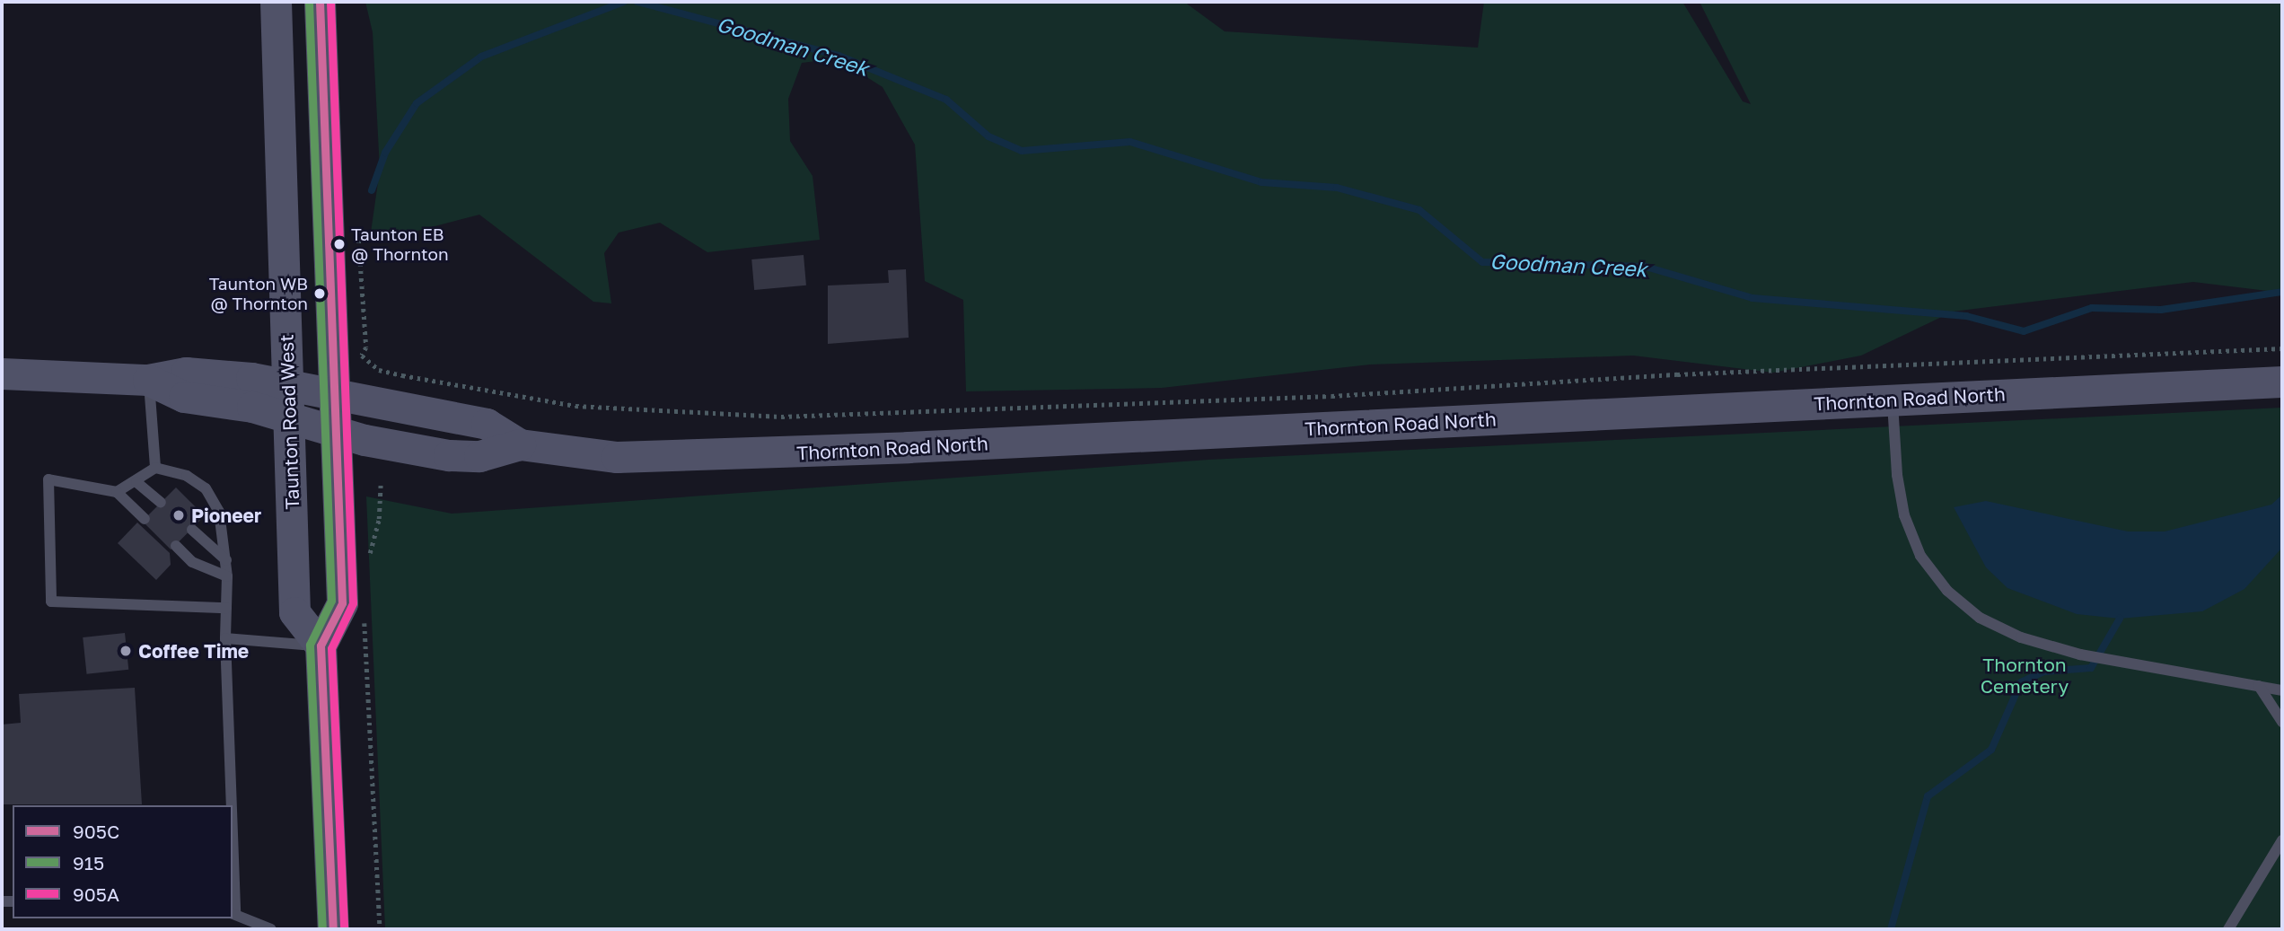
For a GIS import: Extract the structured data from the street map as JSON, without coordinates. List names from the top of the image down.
{
  "streets": {
    "main road": ["Thornton Road North", "Taunton Road West"]
  },
  "crossings": [
    ["Thornton Road North", "Taunton Road West"]
  ],
  "water": ["Goodman Creek"],
  "parks": ["Thornton Cemetery"],
  "places": [
    "Taunton EB @ Thornton",
    "Taunton WB @ Thornton",
    "Pioneer",
    "Coffee Time"
  ],
  "lines": ["transit line 905C", "transit line 915", "transit line 905A"],
  "legend": ["905C", "915", "905A"]
}
